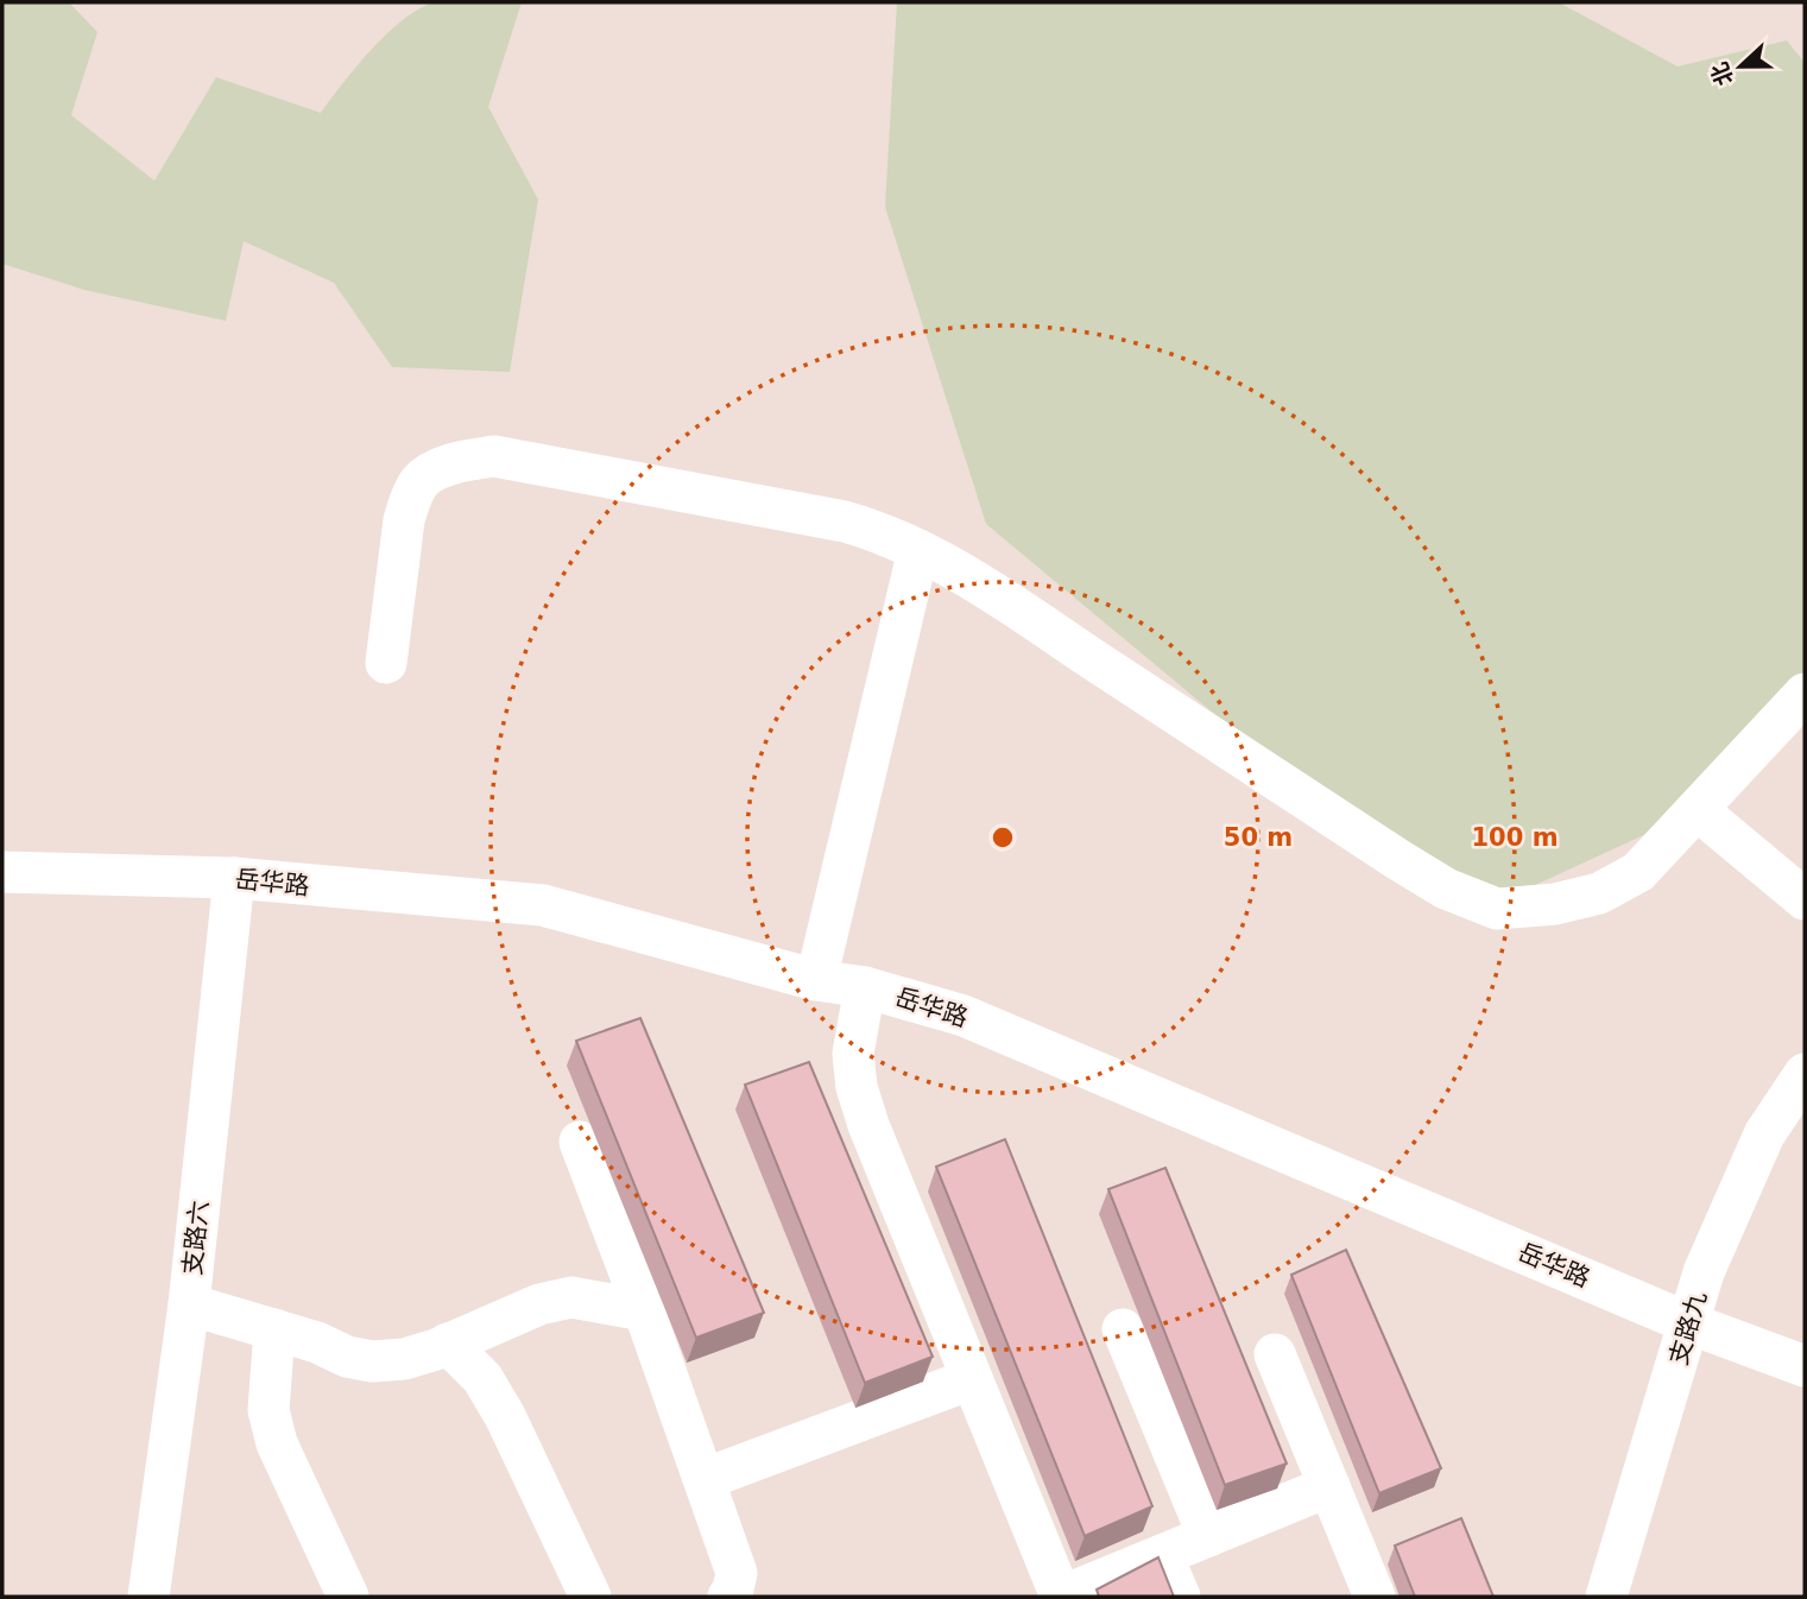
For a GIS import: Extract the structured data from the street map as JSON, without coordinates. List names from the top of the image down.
{
  "streets": {
    "street": ["岳华路", "支路六", "支路九"]
  },
  "crossings": [
    ["岳华路", "支路六"],
    ["岳华路", "支路九"]
  ],
  "north": "left",
  "rings": ["50 m", "100 m"]
}
